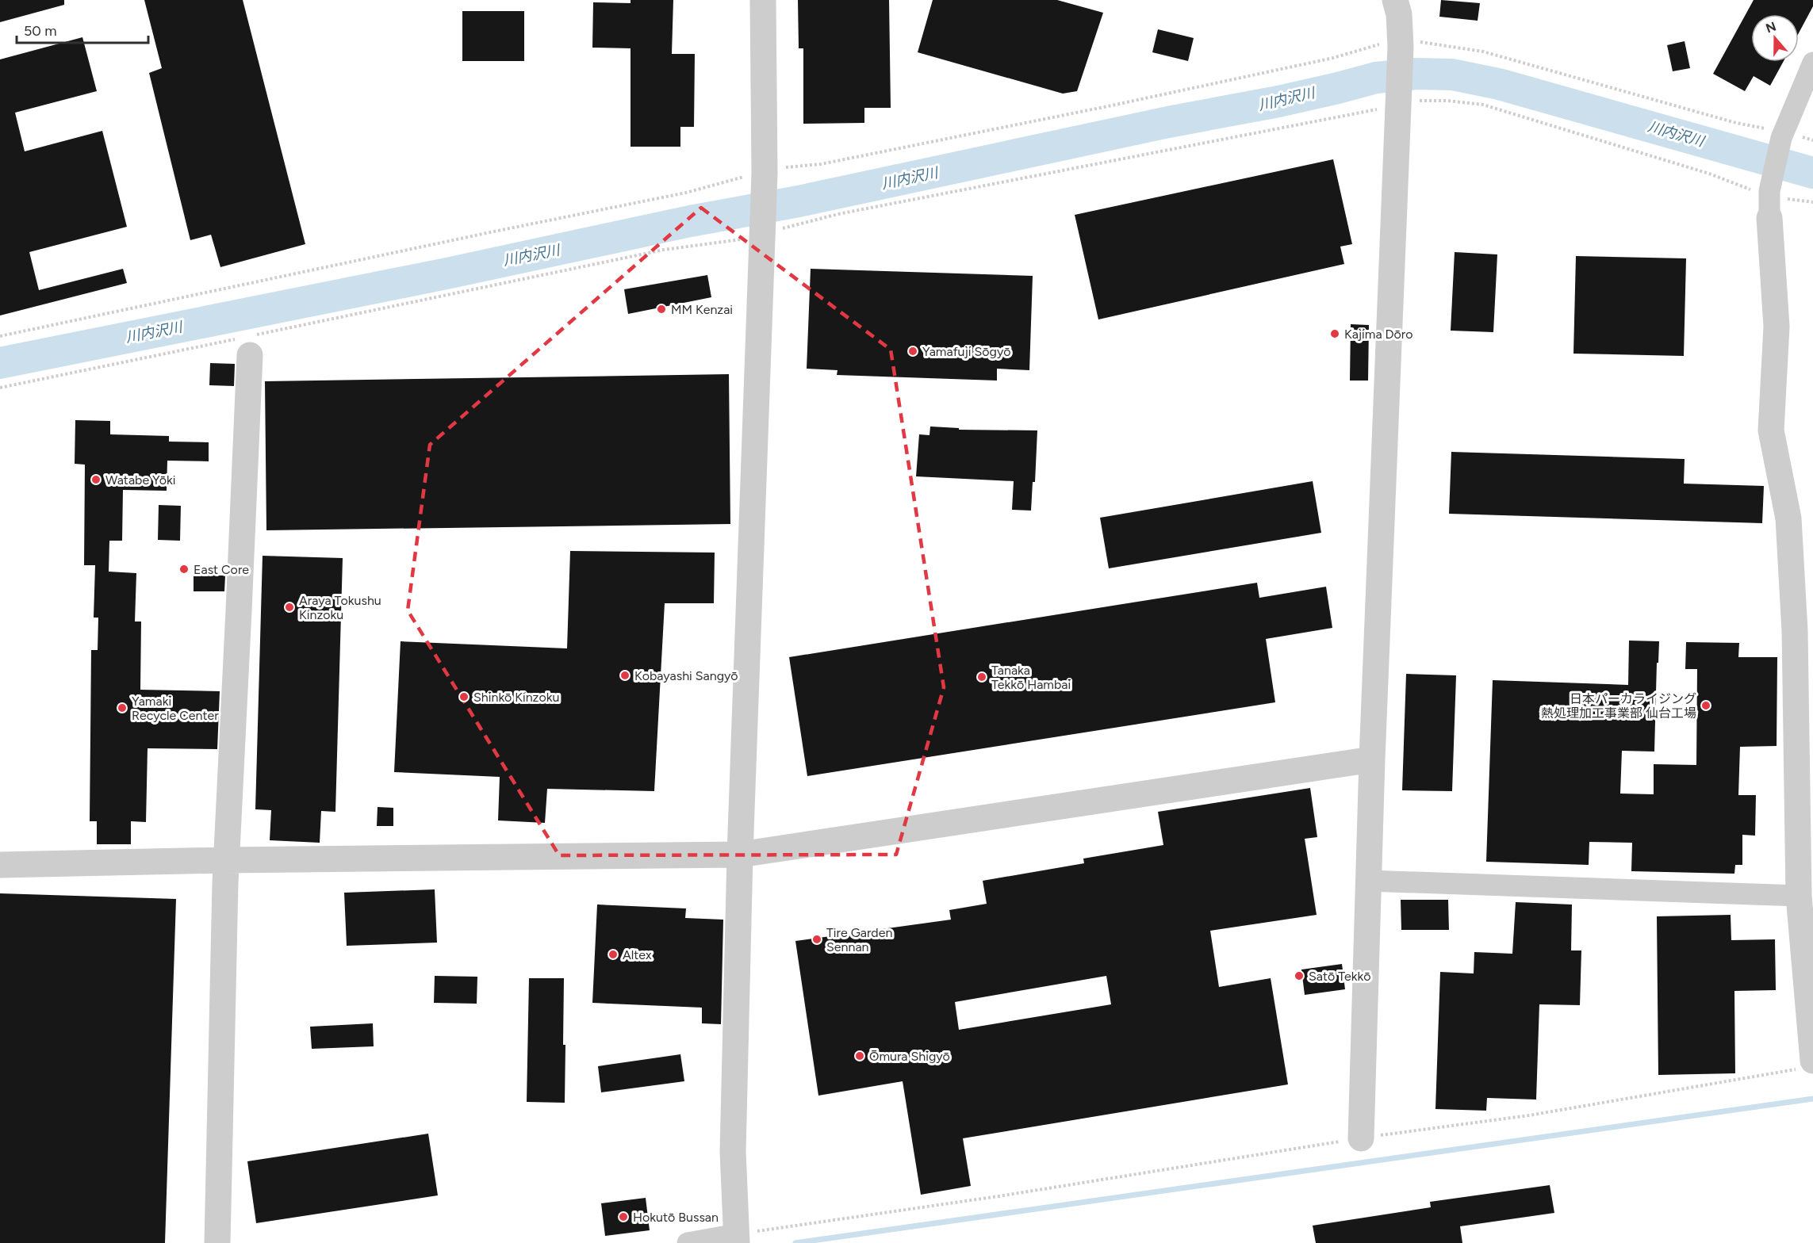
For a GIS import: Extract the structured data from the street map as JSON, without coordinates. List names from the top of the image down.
{
  "water": ["川内沢川"],
  "places": [
    "MM Kenzai",
    "Kajima Dōro",
    "Yamafuji Sōgyō",
    "Watabe Yōki",
    "East Core",
    "Araya Tokushu Kinzoku",
    "Kobayashi Sangyō",
    "Tanaka Tekkō Hambai",
    "Shinkō Kinzoku",
    "日本パーカライジング 熱処理加工事業部 仙台工場",
    "Yamaki Recycle Center",
    "Tire Garden Sennan",
    "Altex",
    "Satō Tekkō",
    "Ōmura Shigyō",
    "Hokutō Bussan"
  ],
  "scale_bar": "50 m",
  "north": "top"
}
